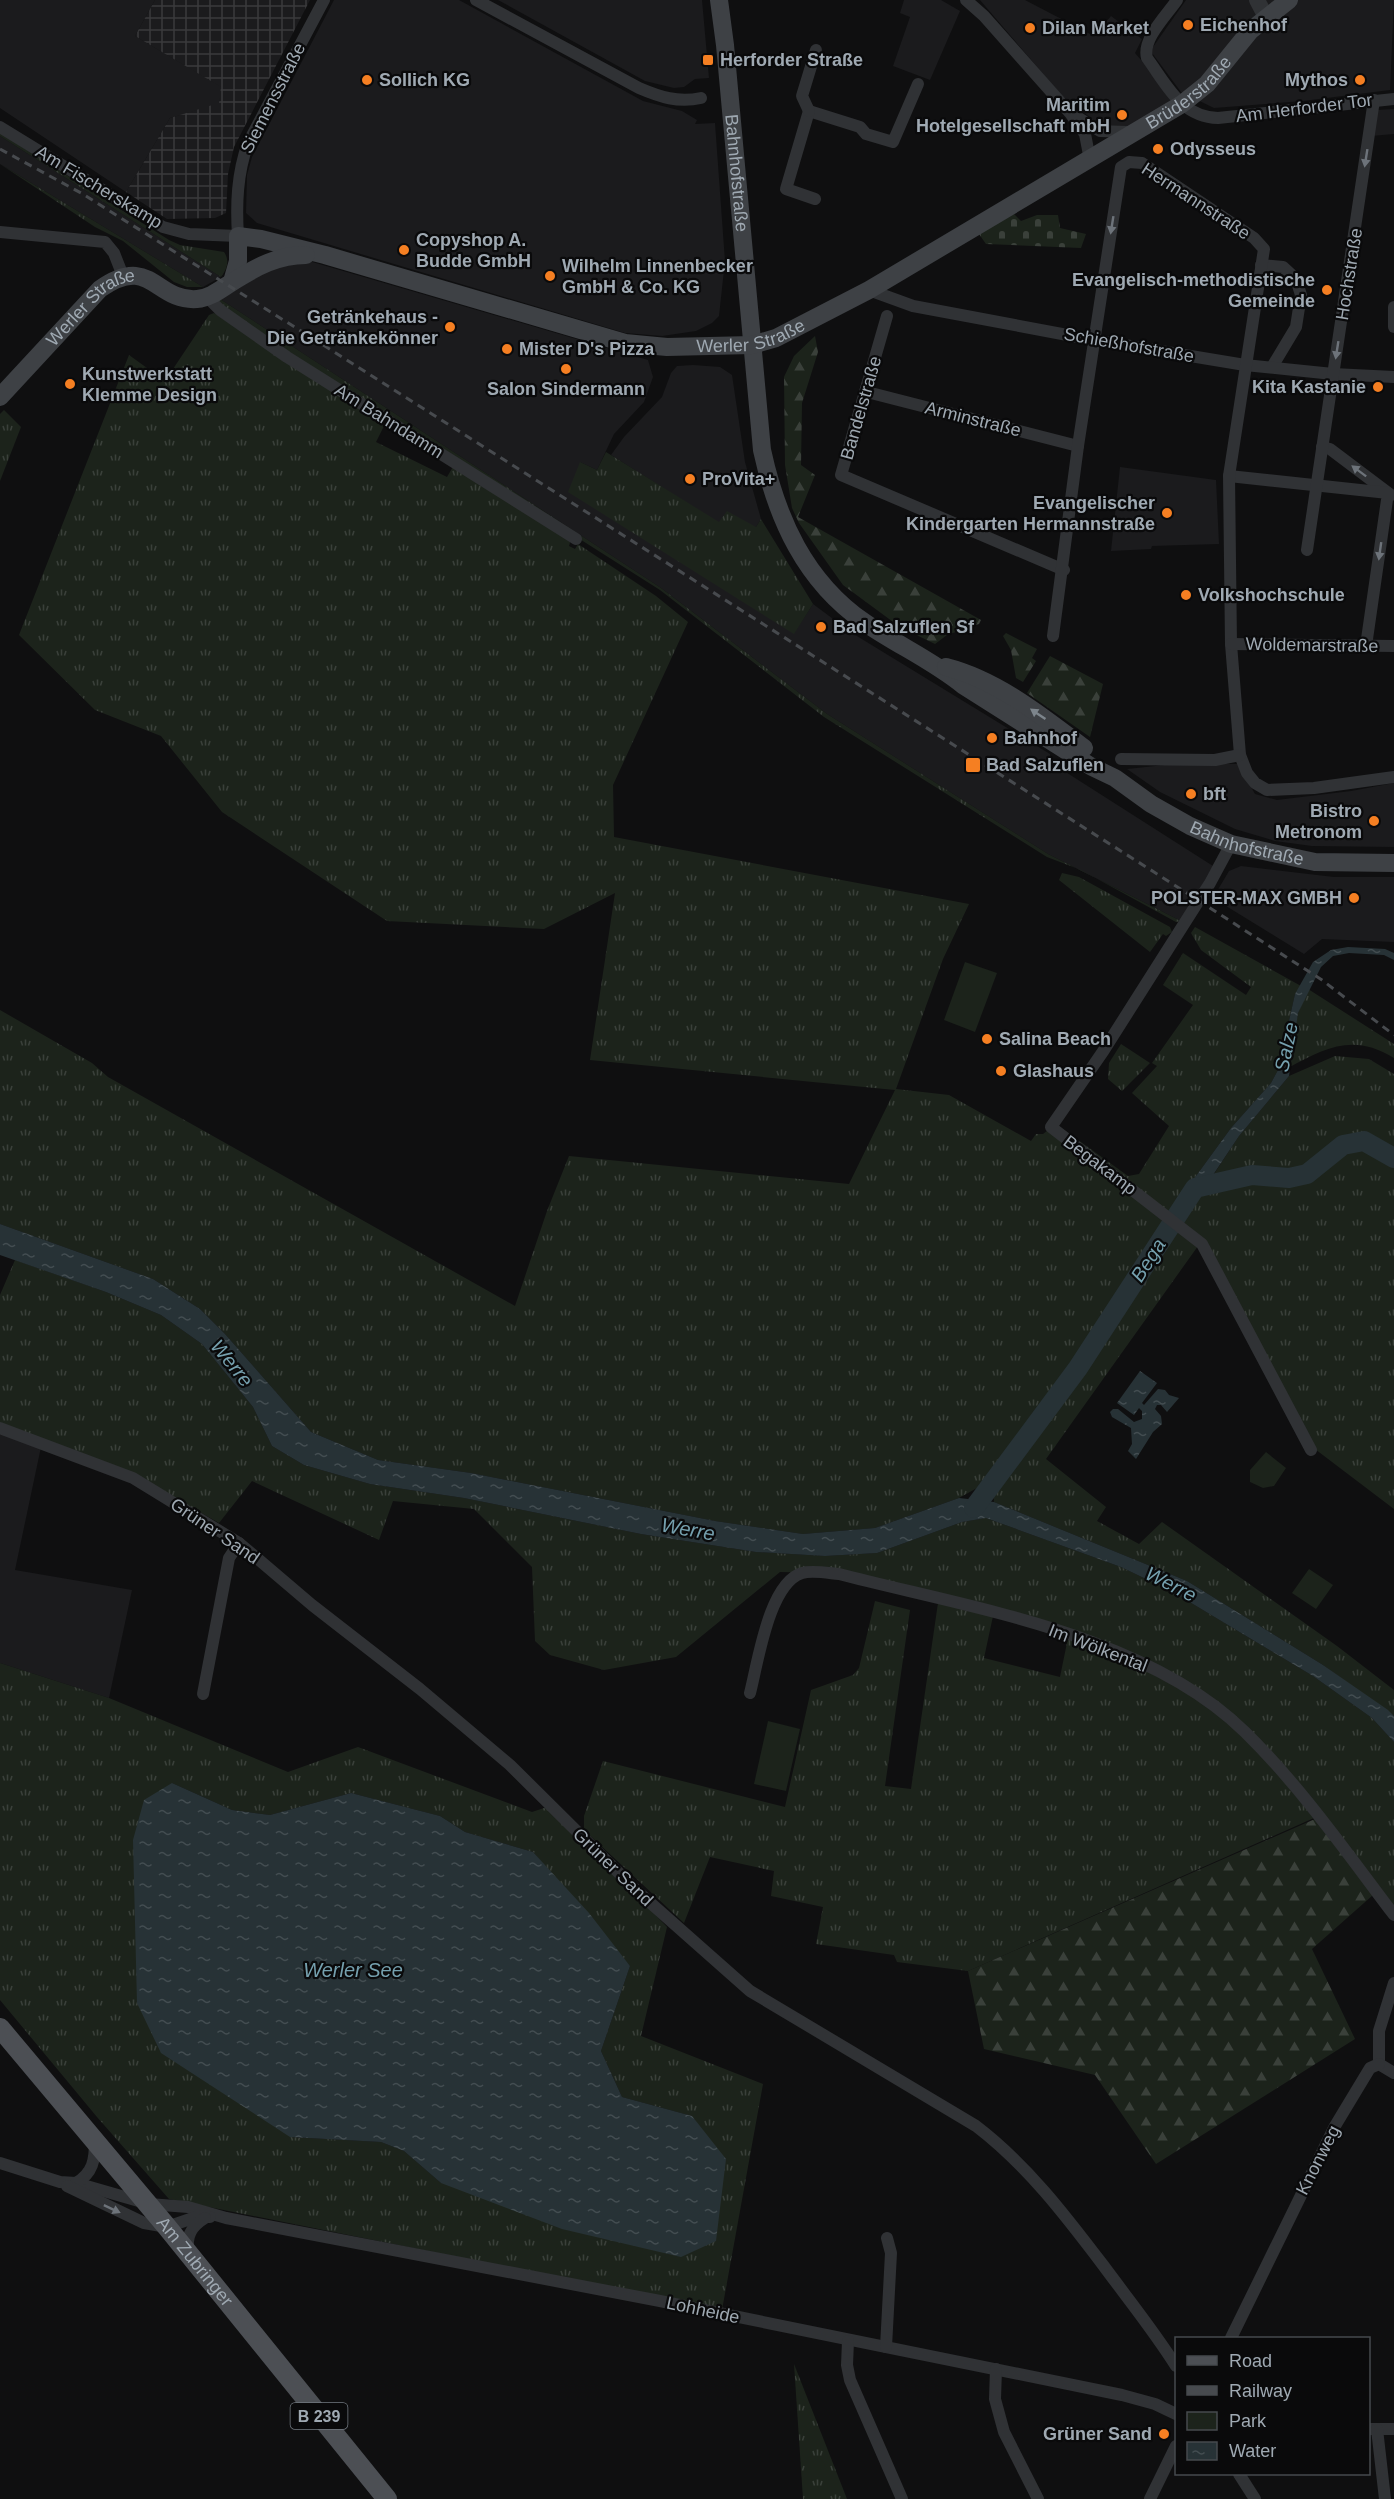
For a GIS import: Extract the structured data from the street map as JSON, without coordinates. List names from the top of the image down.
{
  "streets": {
    "main road": [
      "Brüderstraße",
      "Bahnhofstraße",
      "Werler Straße",
      "Am Zubringer",
      "B 239"
    ],
    "street": [
      "Siemensstraße",
      "Am Herforder Tor",
      "Am Fischerskamp",
      "Hermannstraße",
      "Hochstraße",
      "Schießhofstraße",
      "Bandelstraße",
      "Arminstraße",
      "Am Bahndamm",
      "Woldemarstraße",
      "Begakamp",
      "Grüner Sand",
      "Im Wölkental",
      "Knonweg",
      "Lohheide"
    ]
  },
  "crossings": [
    ["Brüderstraße", "Am Herforder Tor"],
    ["Brüderstraße", "Werler Straße"],
    ["Siemensstraße", "Am Fischerskamp"],
    ["Siemensstraße", "Werler Straße"],
    ["Am Herforder Tor", "Hochstraße"],
    ["Bahnhofstraße", "Werler Straße"],
    ["Bahnhofstraße", "Begakamp"],
    ["Am Fischerskamp", "Werler Straße"],
    ["Hermannstraße", "Schießhofstraße"],
    ["Hermannstraße", "Woldemarstraße"],
    ["Hochstraße", "Schießhofstraße"],
    ["Werler Straße", "Schießhofstraße"],
    ["Werler Straße", "Am Bahndamm"],
    ["Bandelstraße", "Arminstraße"],
    ["Am Zubringer", "Lohheide"]
  ],
  "one_way": ["Hochstraße"],
  "water": [
    "Salze",
    "Bega",
    "Werre",
    "Werler See"
  ],
  "places": {
    "other": [
      "Eichenhof",
      "Dilan Market",
      "Sollich KG",
      "Mythos",
      "Maritim Hotelgesellschaft mbH",
      "Odysseus",
      "Copyshop A. Budde GmbH",
      "Wilhelm Linnenbecker GmbH & Co. KG",
      "Evangelisch-methodistische Gemeinde",
      "Getränkehaus - Die Getränkekönner",
      "Mister D's Pizza",
      "Salon Sindermann",
      "Kunstwerkstatt Klemme Design",
      "Kita Kastanie",
      "ProVita+",
      "Evangelischer Kindergarten Hermannstraße",
      "Volkshochschule",
      "Bad Salzuflen Sf",
      "Bahnhof",
      "bft",
      "Bistro Metronom",
      "POLSTER-MAX GMBH",
      "Salina Beach",
      "Glashaus",
      "Grüner Sand"
    ],
    "transit": ["Herforder Straße", "Bad Salzuflen"]
  },
  "legend": [
    "Road",
    "Railway",
    "Park",
    "Water"
  ]
}
